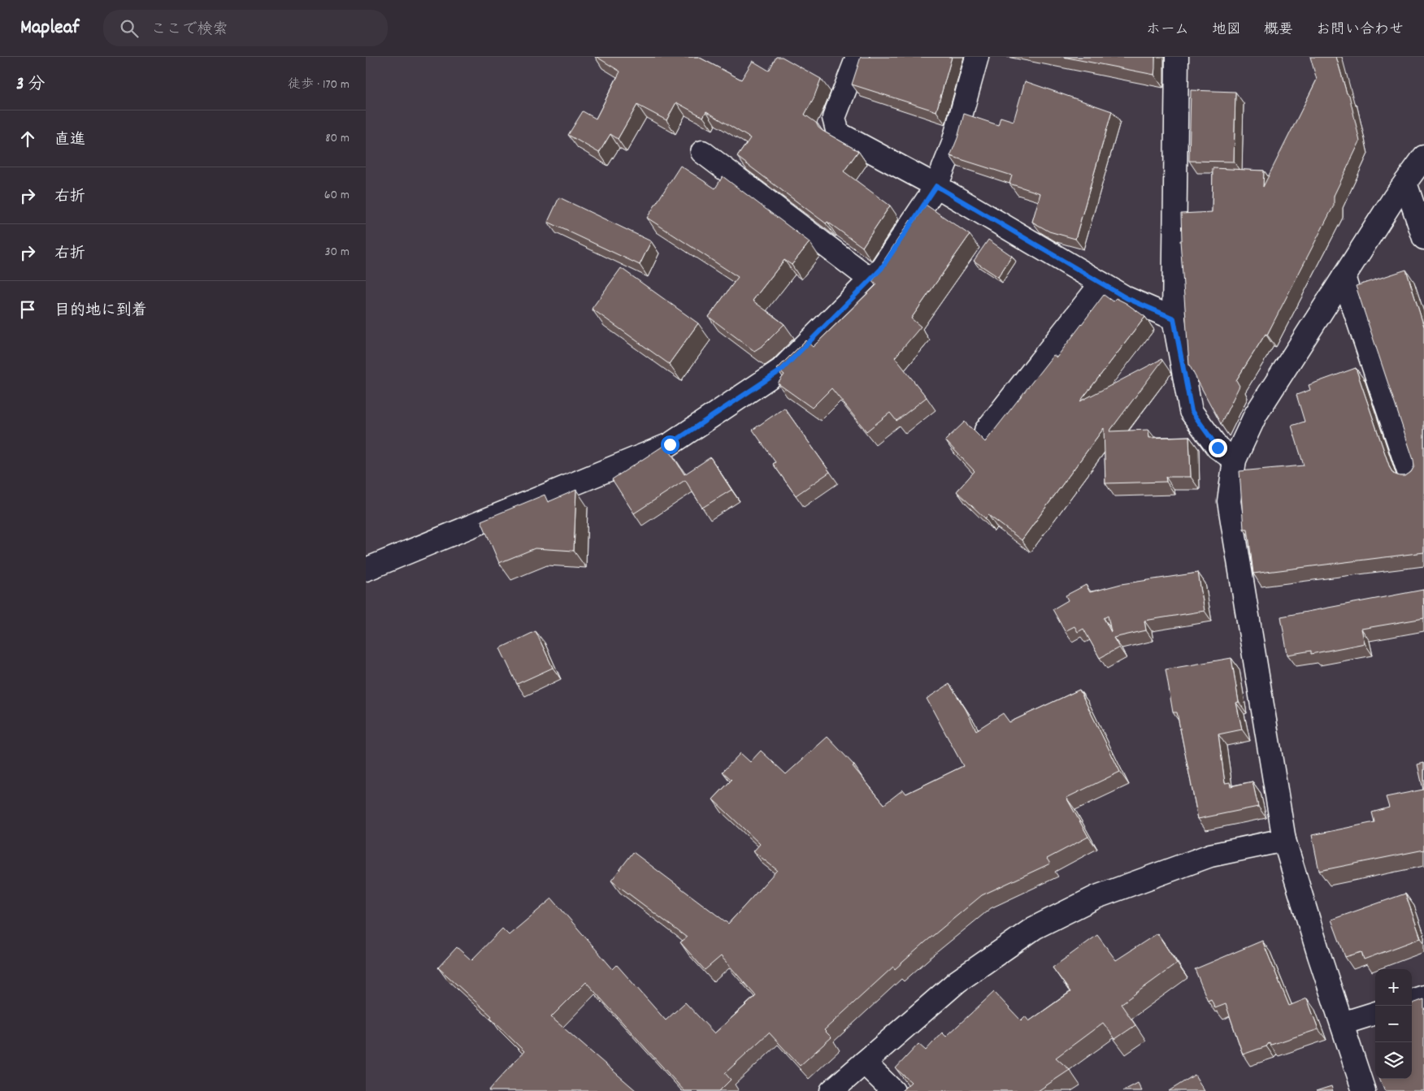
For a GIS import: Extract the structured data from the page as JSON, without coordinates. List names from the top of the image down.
{
  "page": {
    "header": "Mapleaf",
    "search": "ここで検索",
    "nav": [
      "ホーム",
      "地図",
      "概要",
      "お問い合わせ"
    ],
    "heading": ["3 分", "徒歩 · 170 m"],
    "list": [
      ["直進", "80 m"],
      ["右折", "60 m"],
      ["右折", "30 m"],
      "目的地に到着"
    ],
    "map_buttons": ["+", "−"]
  }
}
